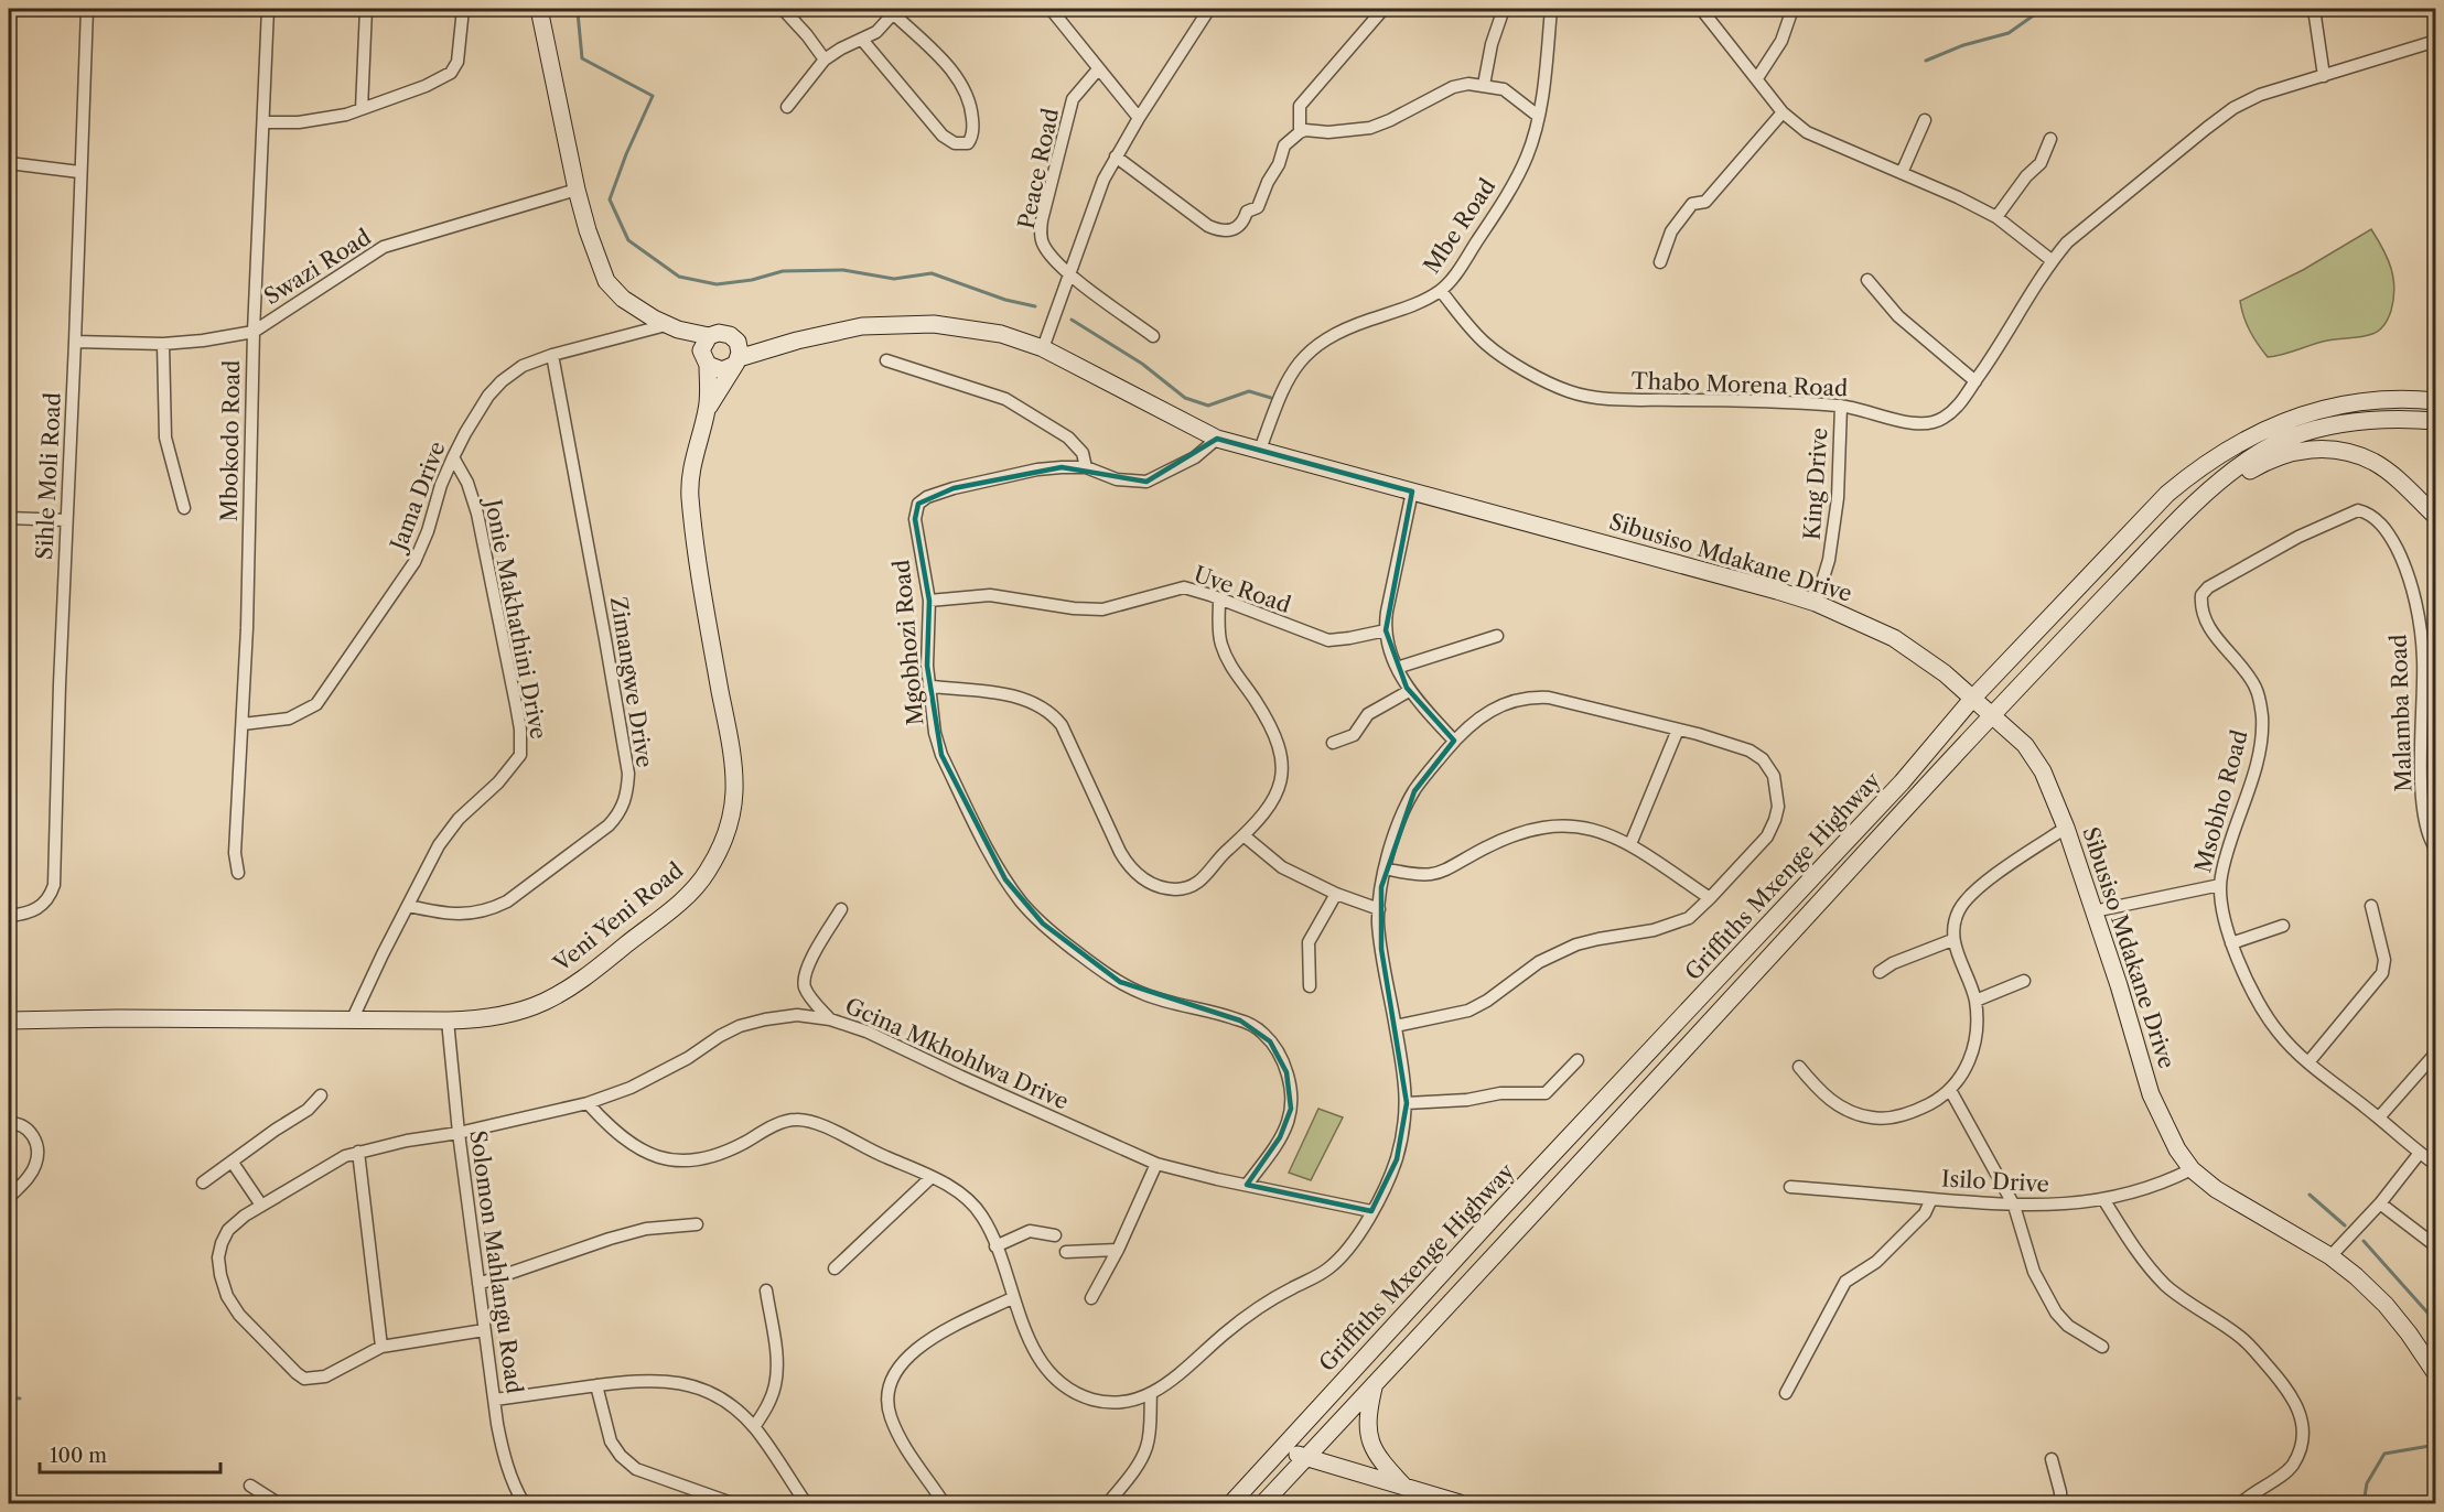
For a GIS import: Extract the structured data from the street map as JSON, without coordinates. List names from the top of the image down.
{
  "streets": {
    "street": [
      "Peace Road",
      "Mbe Road",
      "Swazi Road",
      "Thabo Morena Road",
      "Mbokodo Road",
      "Sihle Moli Road",
      "King Drive",
      "Jama Drive",
      "Sibusiso Mdakane Drive",
      "Uve Road",
      "Jonie Makhathini Drive",
      "Mgobhozi Road",
      "Zimangwe Drive",
      "Malamba Road",
      "Msobho Road",
      "Griffiths Mxenge Highway",
      "Veni Yeni Road",
      "Gcina Mkhohlwa Drive",
      "Isilo Drive",
      "Solomon Mahlangu Road"
    ]
  },
  "crossings": [
    ["Mbe Road", "Thabo Morena Road"],
    ["Mbe Road", "Sibusiso Mdakane Drive"],
    ["Swazi Road", "Mbokodo Road"],
    ["Swazi Road", "Sihle Moli Road"],
    ["Thabo Morena Road", "King Drive"],
    ["Mbokodo Road", "Jama Drive"],
    ["King Drive", "Sibusiso Mdakane Drive"],
    ["Jama Drive", "Jonie Makhathini Drive"],
    ["Jama Drive", "Zimangwe Drive"],
    ["Sibusiso Mdakane Drive", "Mgobhozi Road"],
    ["Sibusiso Mdakane Drive", "Griffiths Mxenge Highway"],
    ["Sibusiso Mdakane Drive", "Veni Yeni Road"],
    ["Sibusiso Mdakane Drive", "Isilo Drive"],
    ["Uve Road", "Mgobhozi Road"],
    ["Jonie Makhathini Drive", "Zimangwe Drive"],
    ["Jonie Makhathini Drive", "Veni Yeni Road"],
    ["Mgobhozi Road", "Gcina Mkhohlwa Drive"],
    ["Malamba Road", "Msobho Road"],
    ["Veni Yeni Road", "Solomon Mahlangu Road"],
    ["Gcina Mkhohlwa Drive", "Solomon Mahlangu Road"]
  ],
  "scale_bar": "100 m"
}
